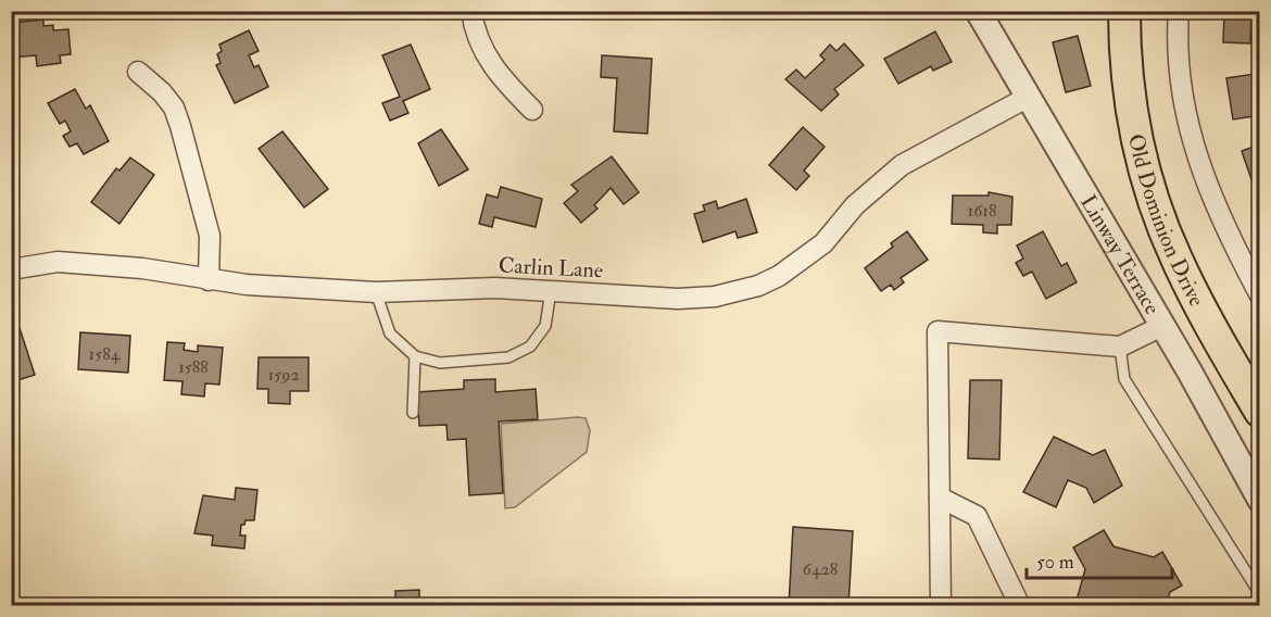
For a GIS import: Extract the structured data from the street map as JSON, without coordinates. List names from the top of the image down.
{
  "streets": {
    "main road": ["Old Dominion Drive"],
    "street": ["Linway Terrace", "Carlin Lane"]
  },
  "crossings": [
    ["Linway Terrace", "Carlin Lane"]
  ],
  "house_numbers": [
    "1618",
    "1584",
    "1588",
    "1592",
    "6428"
  ],
  "scale_bar": "50 m"
}
